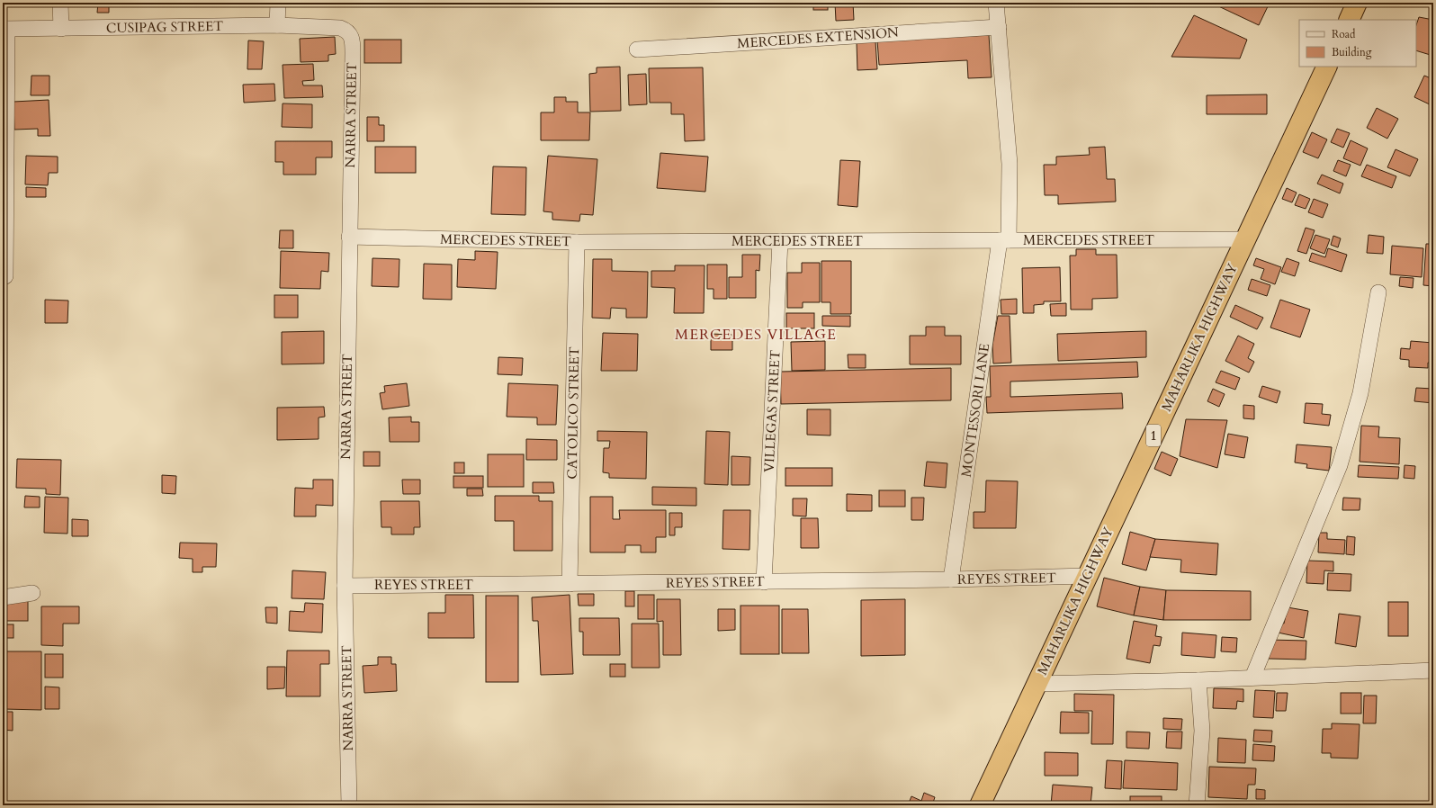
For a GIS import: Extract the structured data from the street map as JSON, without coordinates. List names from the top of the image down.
{
  "streets": {
    "highway": ["MAHARLIKA HIGHWAY", "1"],
    "street": [
      "CUSIPAG STREET",
      "MERCEDES EXTENSION",
      "NARRA STREET",
      "MERCEDES STREET",
      "MONTESSORI LANE",
      "VILLEGAS STREET",
      "CATOLICO STREET",
      "REYES STREET"
    ]
  },
  "crossings": [
    ["CUSIPAG STREET", "NARRA STREET"],
    ["NARRA STREET", "MERCEDES STREET"],
    ["NARRA STREET", "REYES STREET"],
    ["MERCEDES STREET", "MAHARLIKA HIGHWAY"],
    ["MERCEDES STREET", "MONTESSORI LANE"],
    ["MERCEDES STREET", "VILLEGAS STREET"],
    ["MERCEDES STREET", "CATOLICO STREET"],
    ["MAHARLIKA HIGHWAY", "REYES STREET"],
    ["MONTESSORI LANE", "REYES STREET"],
    ["VILLEGAS STREET", "REYES STREET"],
    ["CATOLICO STREET", "REYES STREET"]
  ],
  "districts": ["MERCEDES VILLAGE"],
  "legend": ["Road", "Building"]
}
